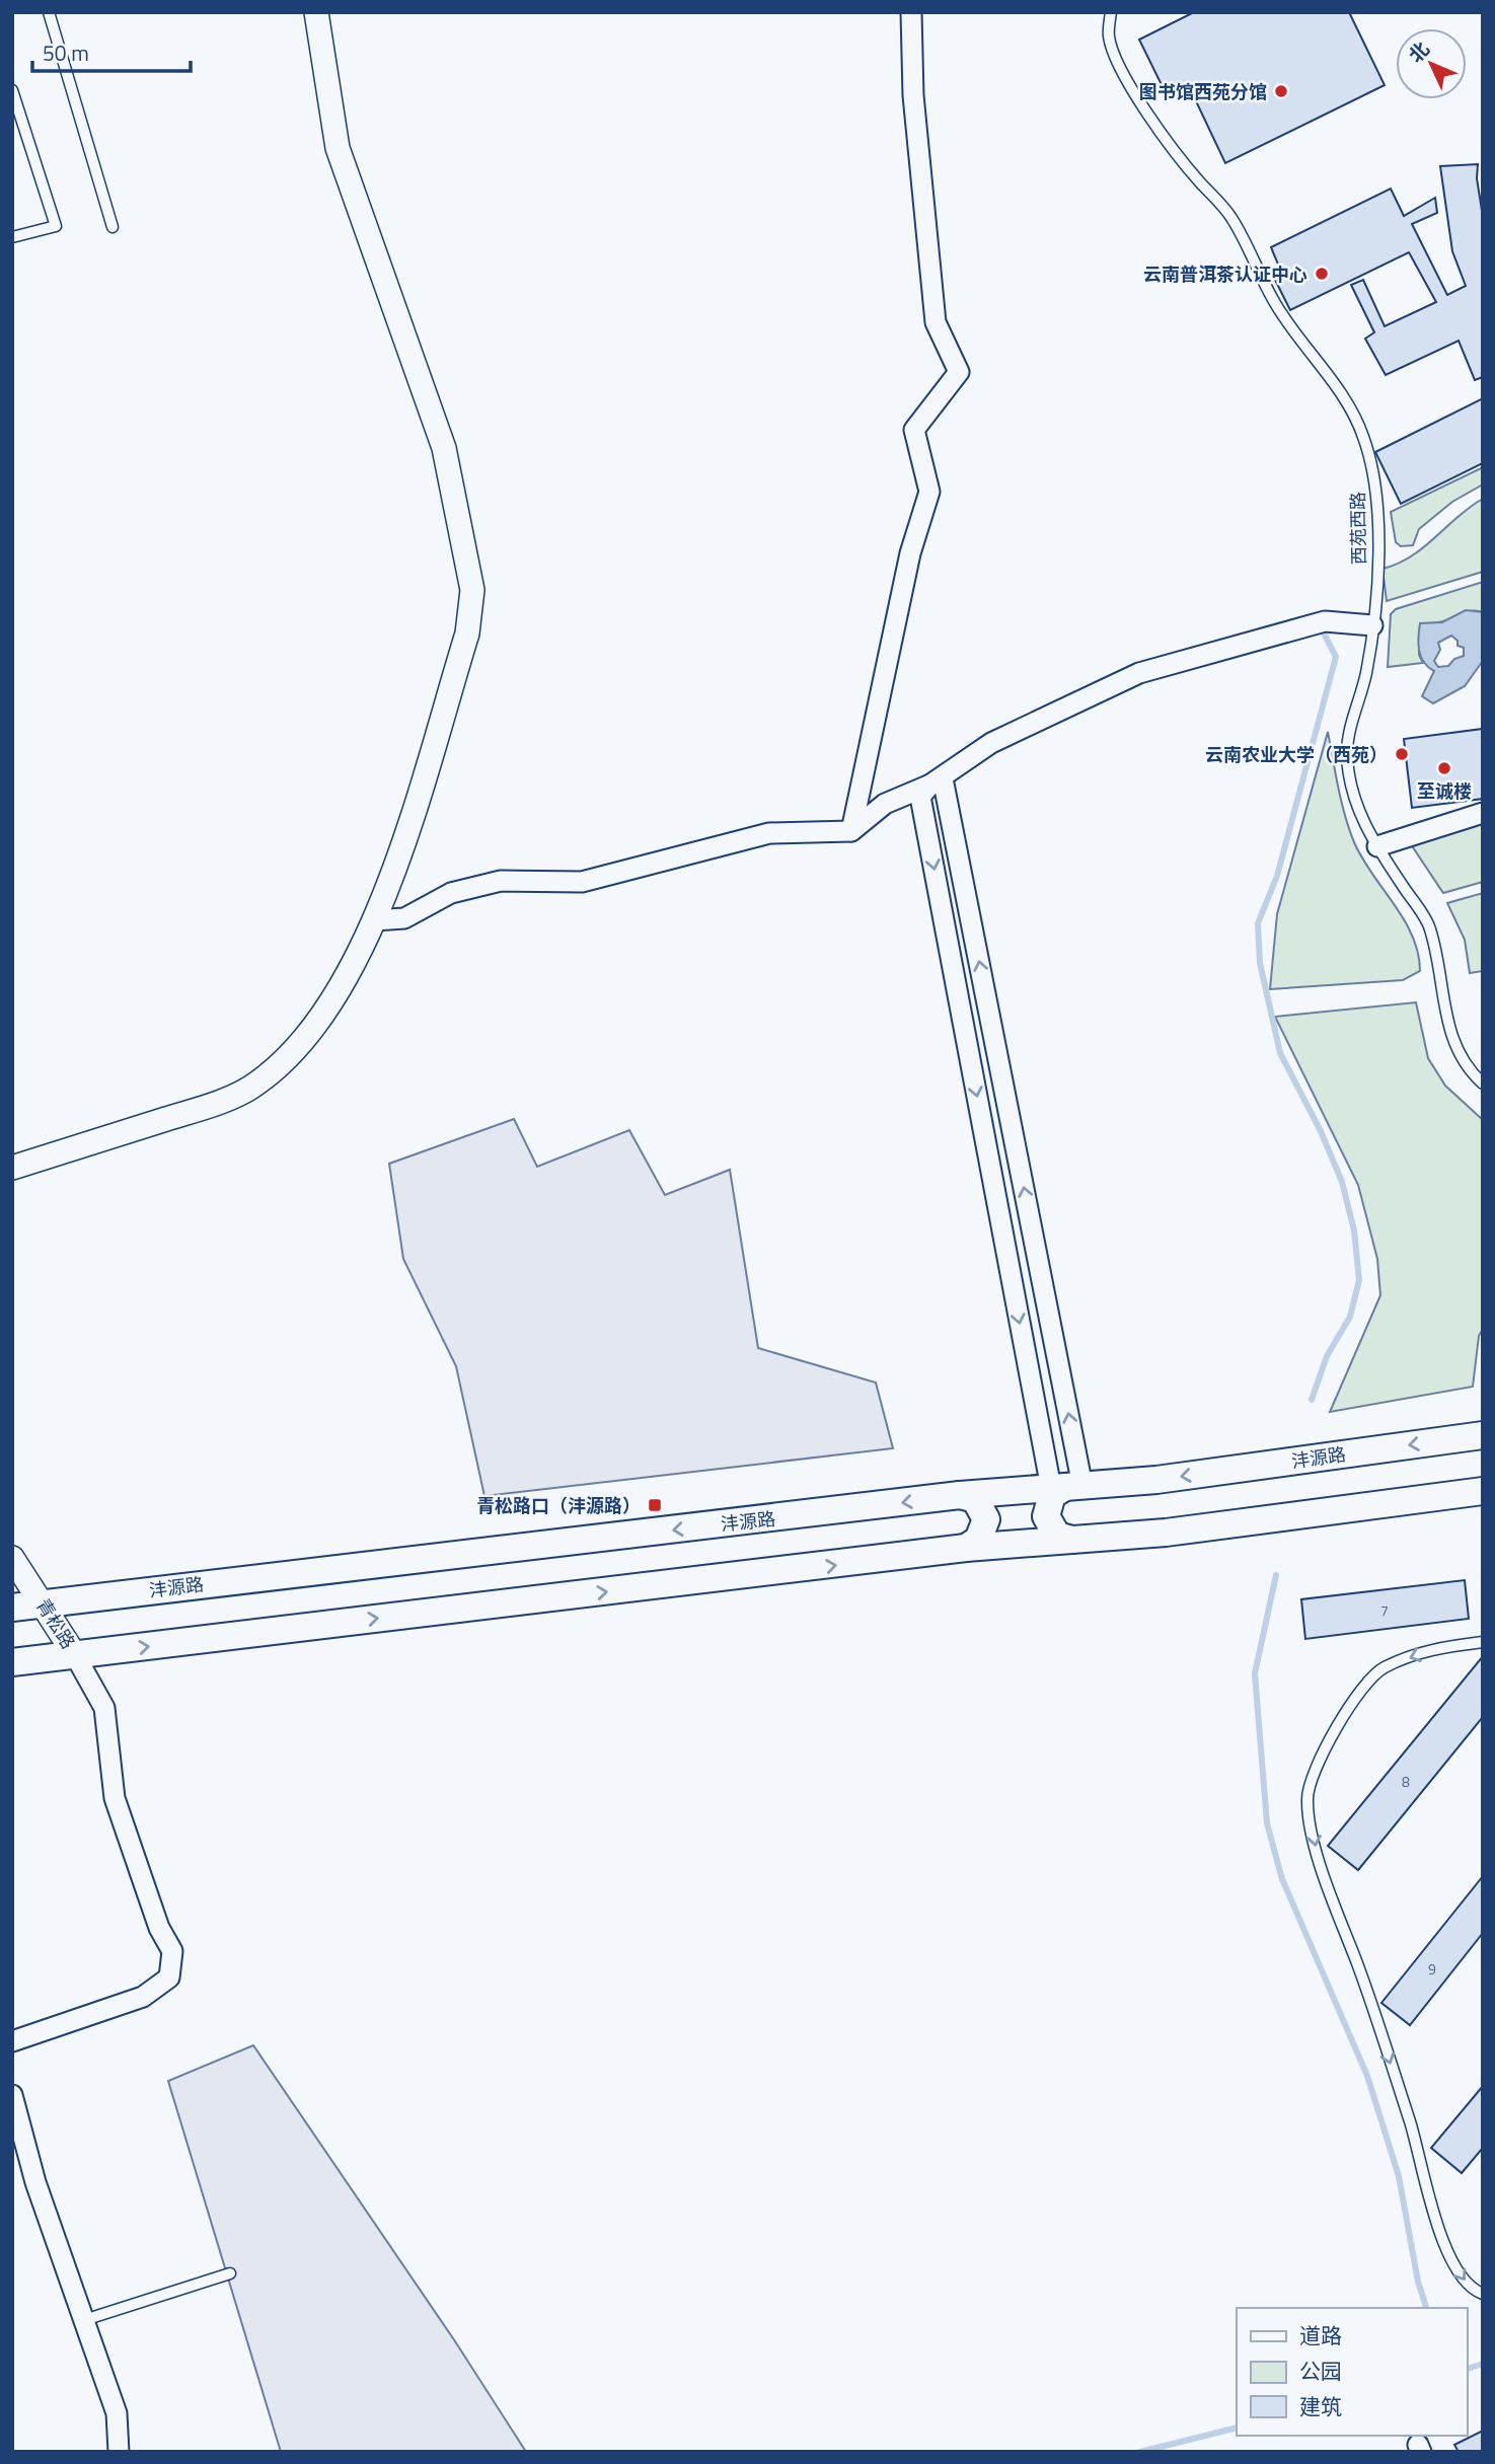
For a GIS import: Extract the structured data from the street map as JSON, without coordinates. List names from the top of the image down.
{
  "streets": {
    "main road": ["沣源路"],
    "street": ["青松路"],
    "lane": ["西苑西路"]
  },
  "crossings": [
    ["沣源路", "青松路"]
  ],
  "places": {
    "other": [
      "图书馆西苑分馆",
      "云南普洱茶认证中心",
      "云南农业大学（西苑）",
      "至诚楼"
    ],
    "transit": ["青松路口（沣源路）"]
  },
  "house_numbers": ["7", "8", "9"],
  "legend": ["道路", "公园", "建筑"],
  "scale_bar": "50 m",
  "north": "top left"
}
